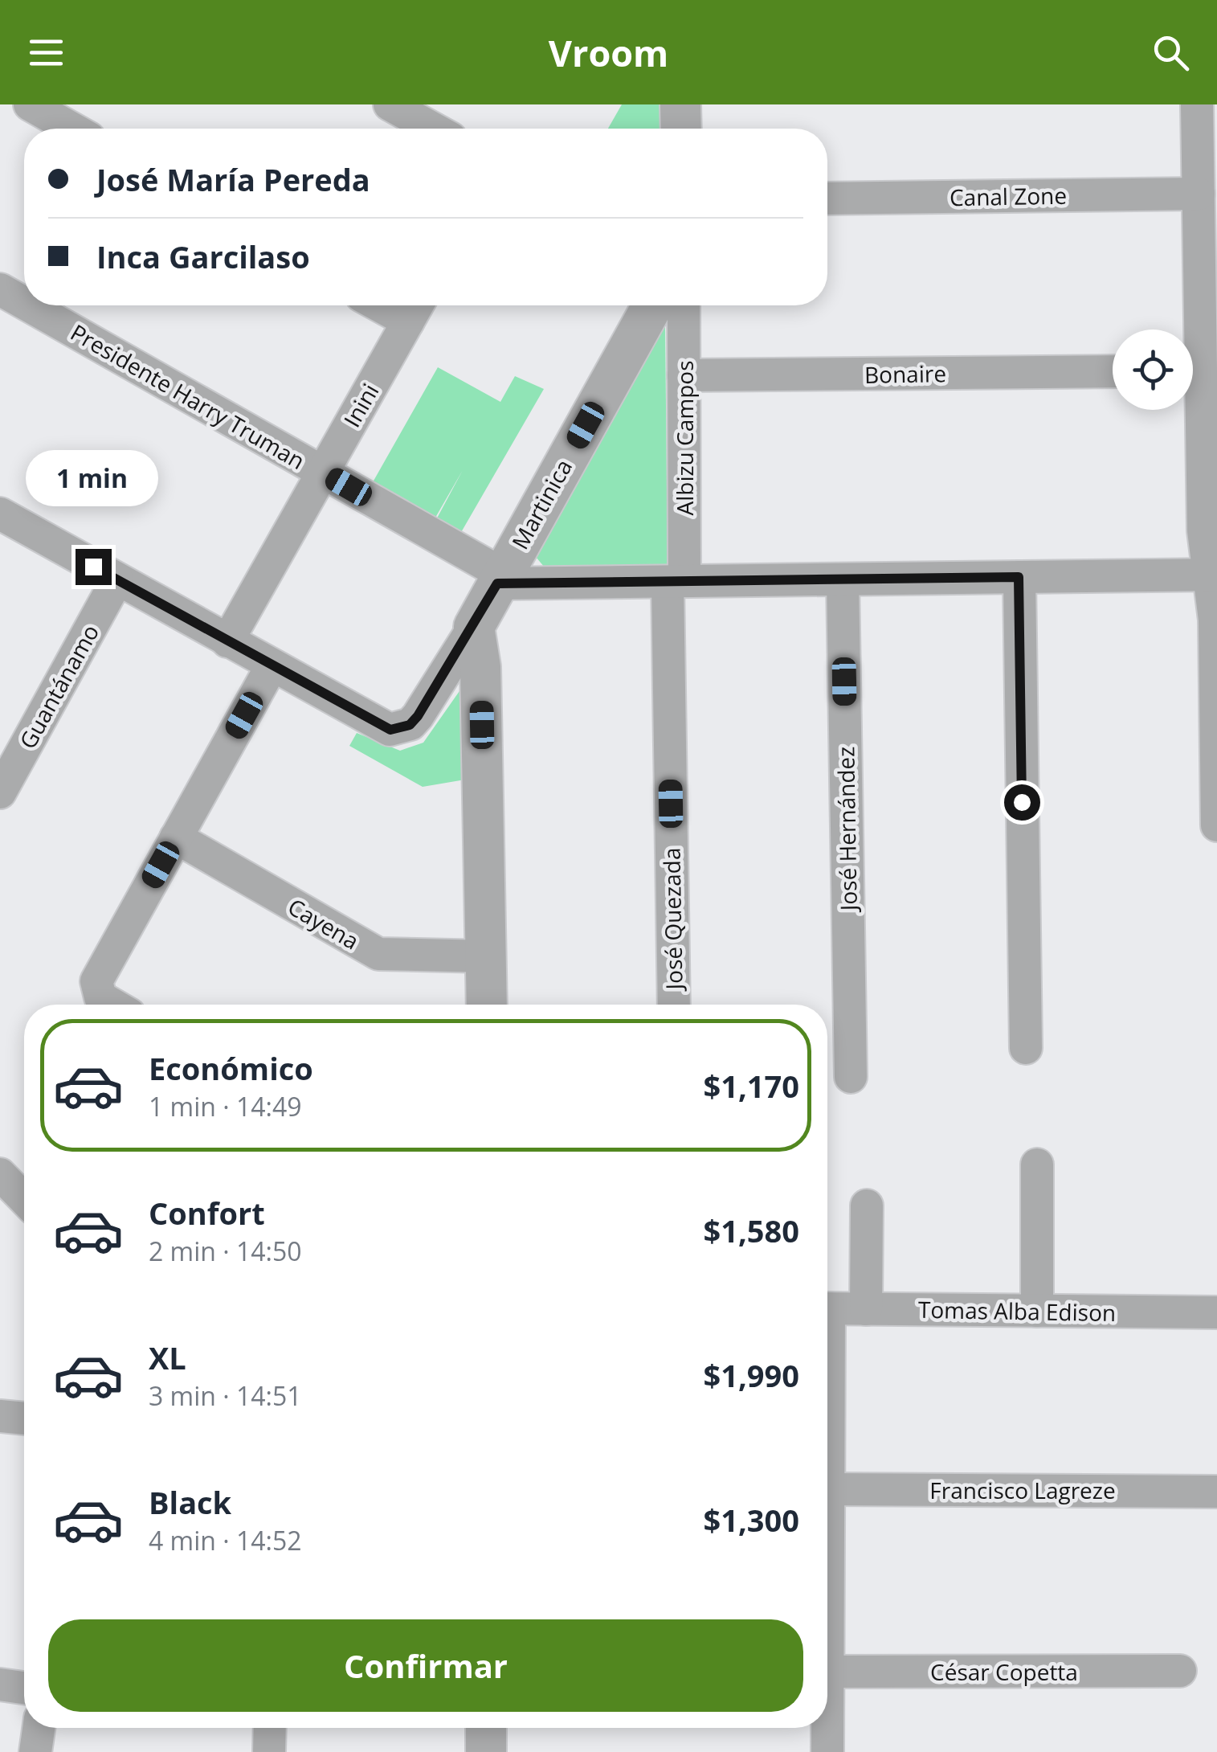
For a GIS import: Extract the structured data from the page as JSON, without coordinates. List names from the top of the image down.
{
  "streets": {
    "street": [
      "Canal Zone",
      "Bonaire",
      "Presidente Harry Truman",
      "Inini",
      "Albizu Campos",
      "Martinica",
      "Guantánamo",
      "José Hernández",
      "José Quezada",
      "Cayena",
      "Tomas Alba Edison",
      "Francisco Lagreze",
      "César Copetta"
    ]
  },
  "crossings": [
    ["Bonaire", "Albizu Campos"],
    ["Presidente Harry Truman", "Inini"],
    ["Presidente Harry Truman", "Martinica"],
    ["Albizu Campos", "José Quezada"]
  ],
  "page": {
    "header": "Vroom",
    "banner": ["José María Pereda", "Inca Garcilaso"],
    "bubble": "1 min",
    "list": [
      {
        "name": "Económico",
        "note": "1 min · 14:49",
        "value": "$1,170"
      },
      {
        "name": "Confort",
        "note": "2 min · 14:50",
        "value": "$1,580"
      },
      {
        "name": "XL",
        "note": "3 min · 14:51",
        "value": "$1,990"
      },
      {
        "name": "Black",
        "note": "4 min · 14:52",
        "value": "$1,300"
      }
    ],
    "buttons": "Confirmar"
  }
}
